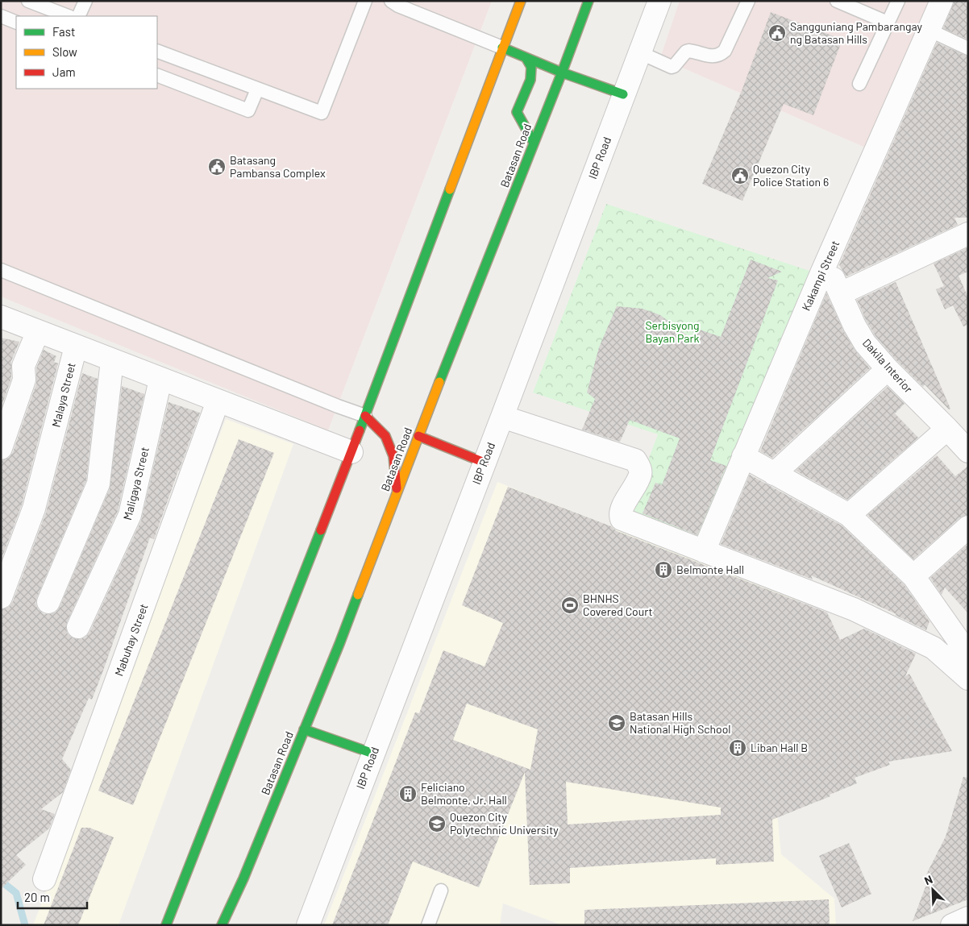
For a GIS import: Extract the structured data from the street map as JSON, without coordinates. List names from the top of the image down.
{
  "streets": {
    "main road": ["Batasan Road"],
    "street": [
      "IBP Road",
      "Kakampi Street",
      "Dakila Interior",
      "Malaya Street",
      "Maligaya Street",
      "Mabuhay Street"
    ]
  },
  "crossings": [
    ["Kakampi Street", "Dakila Interior"]
  ],
  "parks": ["Serbisyong Bayan Park"],
  "places": {
    "public building": ["Sangguniang Pambarangay ng Batasan Hills", "Batasang Pambansa Complex", "Quezon City Police Station 6"],
    "building": ["Belmonte Hall", "Liban Hall B", "Feliciano Belmonte, Jr. Hall"],
    "sports": ["BHNHS Covered Court"],
    "school or university": ["Batasan Hills National High School", "Quezon City Polytechnic University"]
  },
  "legend": ["Fast", "Slow", "Jam"],
  "scale_bar": "20 m",
  "north": "top left"
}
